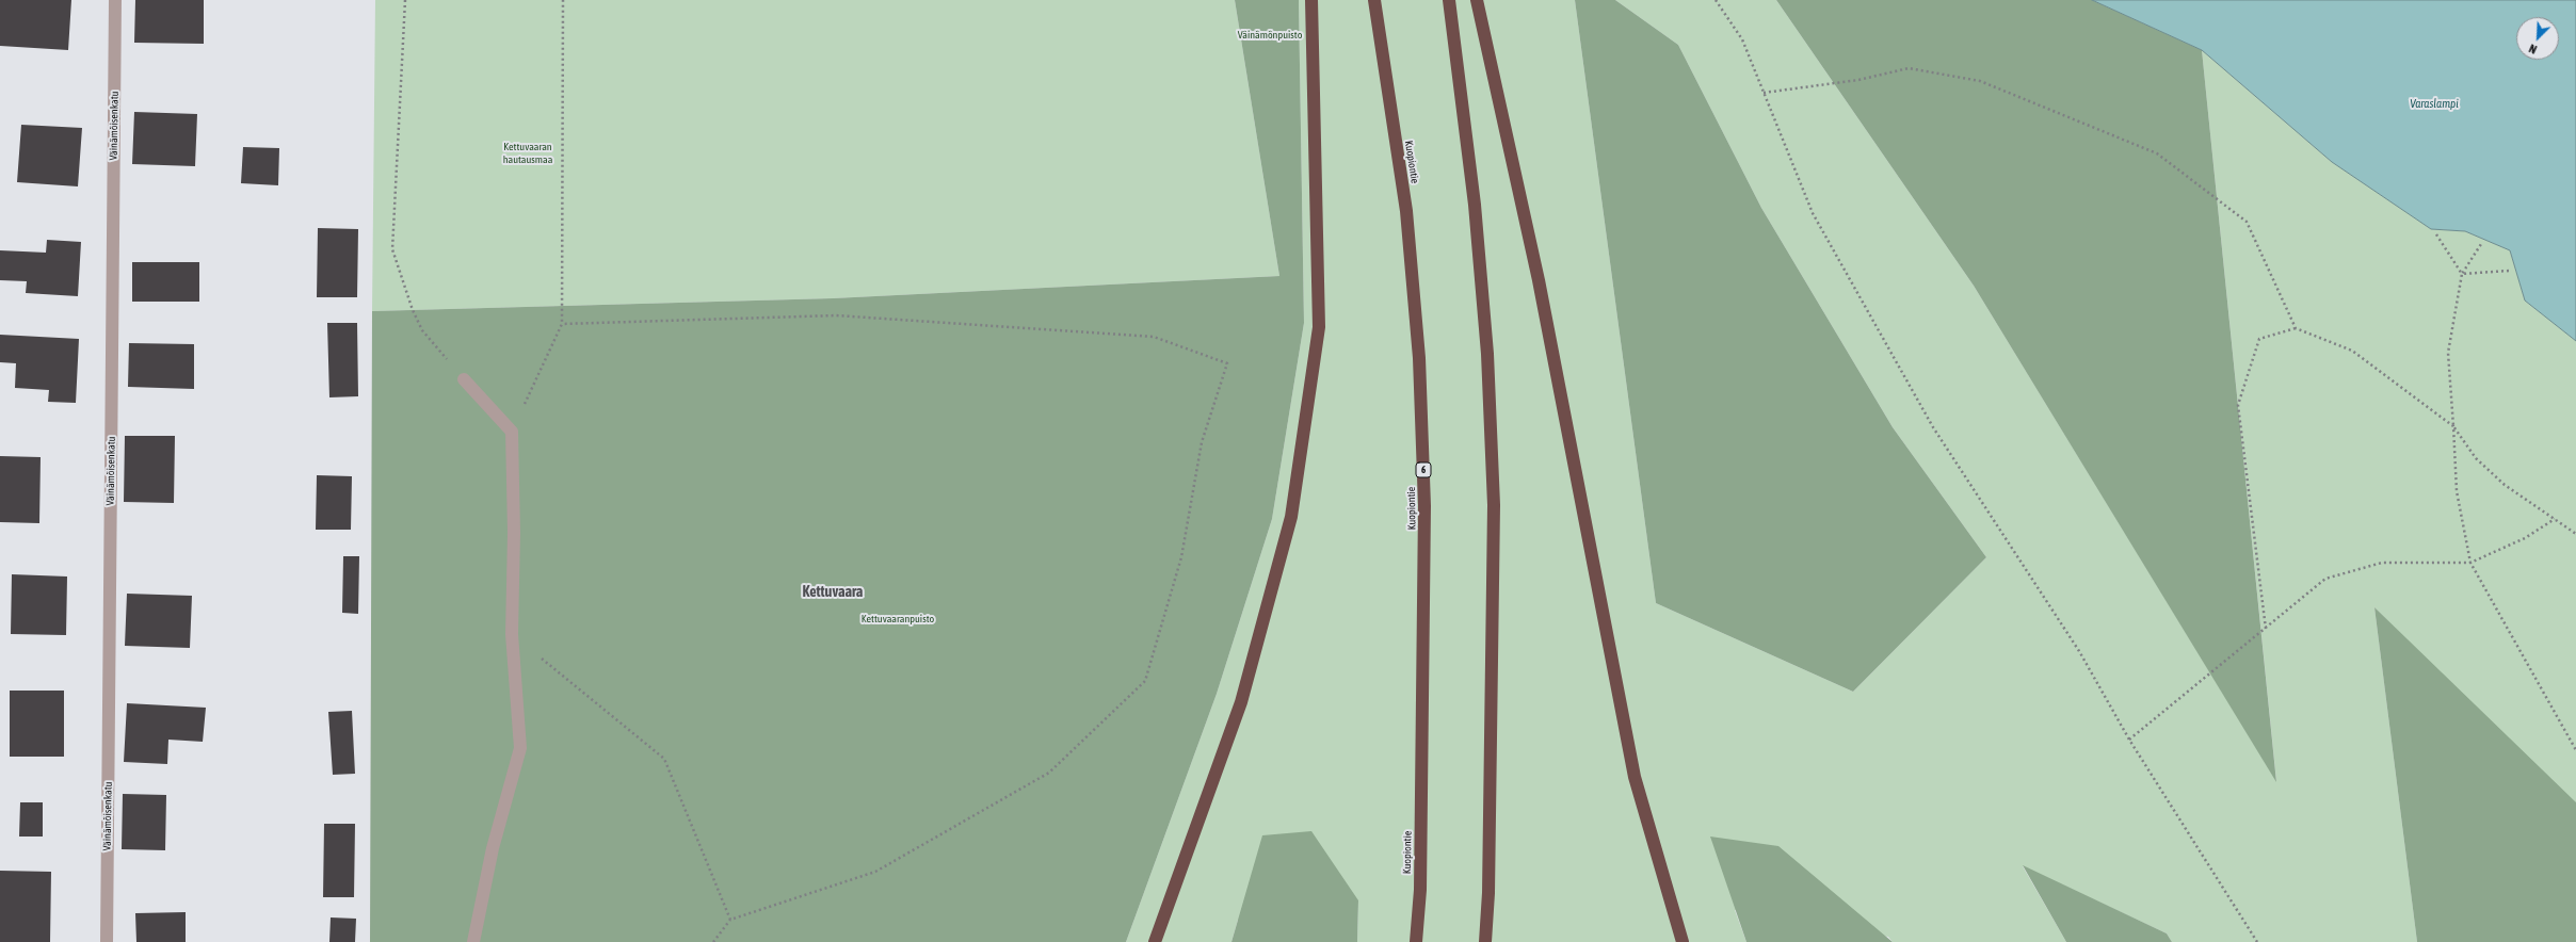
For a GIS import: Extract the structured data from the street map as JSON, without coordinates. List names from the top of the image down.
{
  "streets": {
    "highway": ["Kuopiontie", "6"],
    "street": ["Väinämöisenkatu"]
  },
  "districts": ["Kettuvaara"],
  "water": ["Varaslampi"],
  "parks": ["Väinämönpuisto", "Kettuvaaran hautausmaa", "Kettuvaaranpuisto"],
  "north": "bottom left"
}
